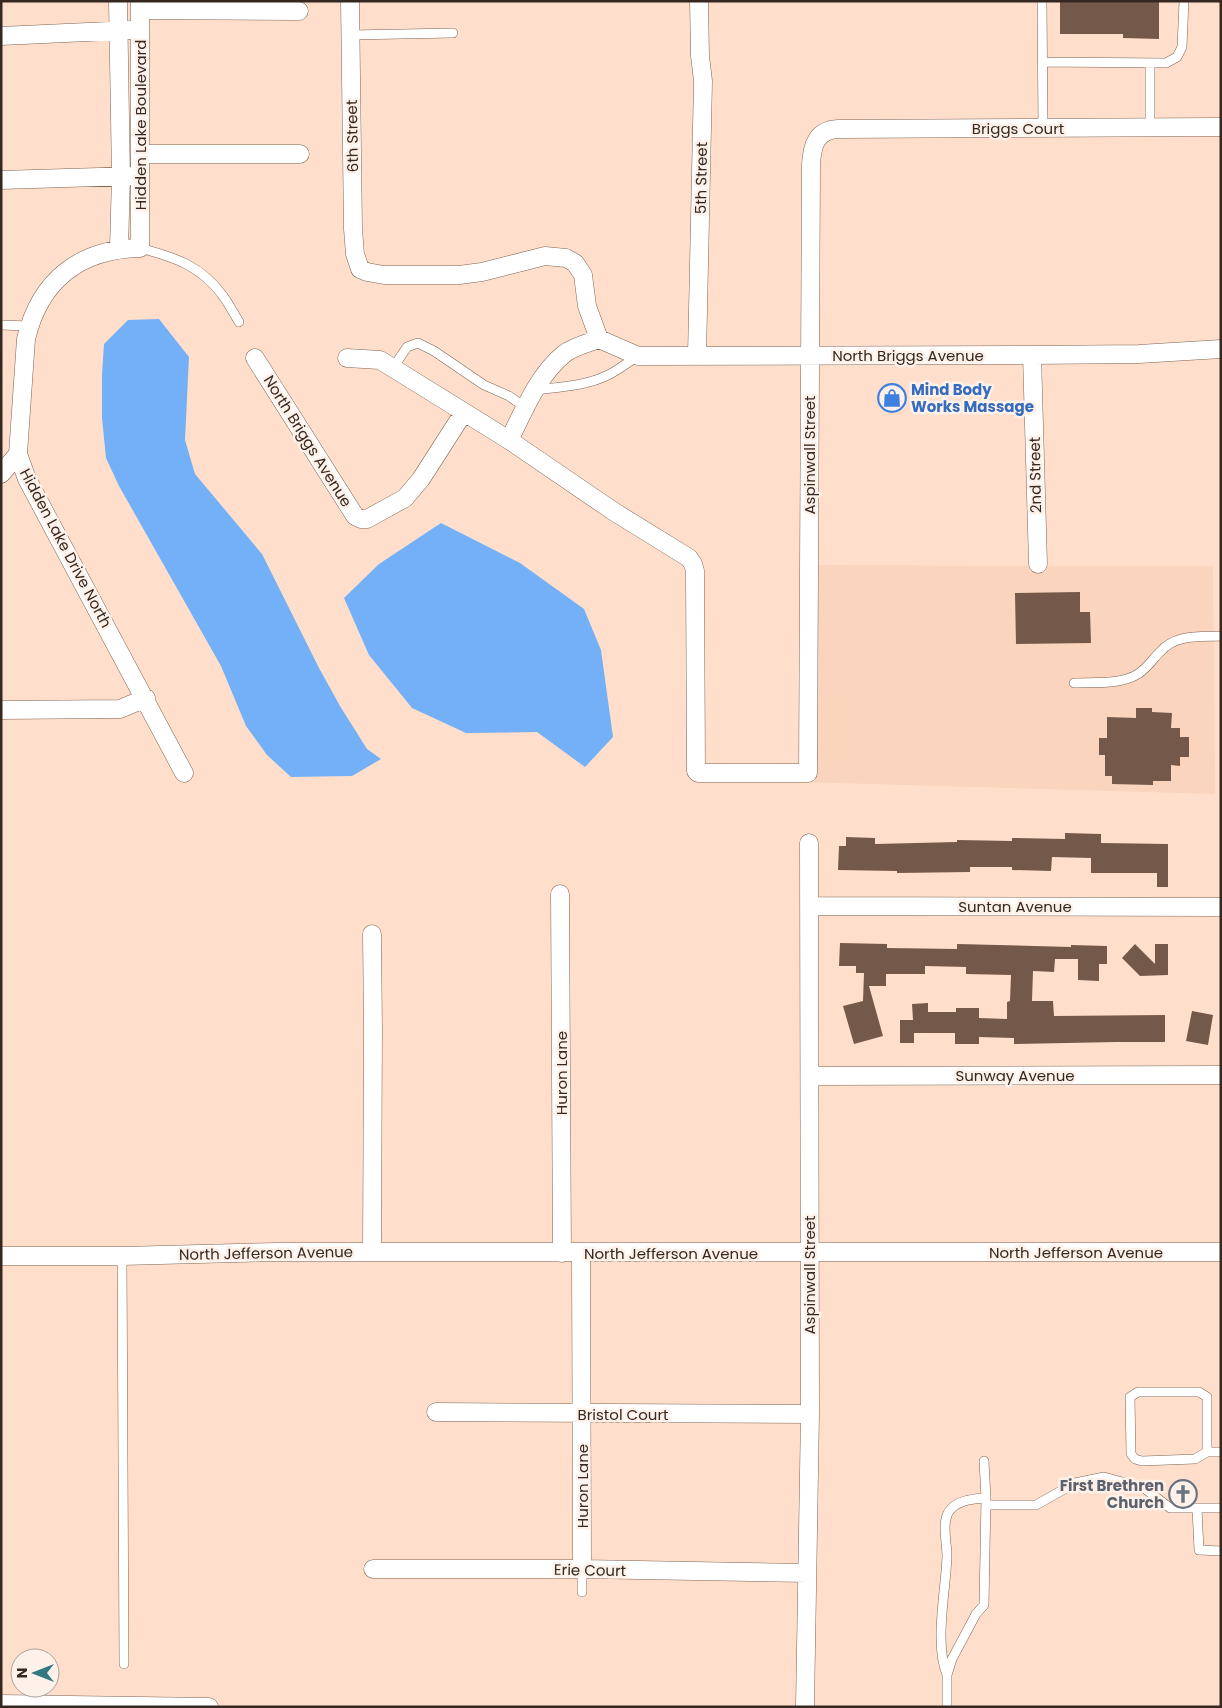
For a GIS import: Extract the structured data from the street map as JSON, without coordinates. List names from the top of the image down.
{
  "streets": {
    "street": [
      "Hidden Lake Boulevard",
      "Briggs Court",
      "6th Street",
      "5th Street",
      "North Briggs Avenue",
      "Aspinwall Street",
      "2nd Street",
      "Hidden Lake Drive North",
      "Suntan Avenue",
      "Huron Lane",
      "Sunway Avenue",
      "North Jefferson Avenue",
      "Bristol Court",
      "Erie Court"
    ]
  },
  "crossings": [
    ["Hidden Lake Boulevard", "Hidden Lake Drive North"],
    ["Briggs Court", "Aspinwall Street"],
    ["6th Street", "North Briggs Avenue"],
    ["5th Street", "North Briggs Avenue"],
    ["North Briggs Avenue", "Aspinwall Street"],
    ["North Briggs Avenue", "2nd Street"],
    ["Aspinwall Street", "Suntan Avenue"],
    ["Aspinwall Street", "Sunway Avenue"],
    ["Aspinwall Street", "North Jefferson Avenue"],
    ["Aspinwall Street", "Bristol Court"],
    ["Aspinwall Street", "Erie Court"],
    ["Huron Lane", "North Jefferson Avenue"],
    ["Huron Lane", "Bristol Court"],
    ["Huron Lane", "Erie Court"]
  ],
  "places": {
    "shop": ["Mind Body Works Massage"],
    "church": ["First Brethren Church"]
  },
  "north": "left"
}
